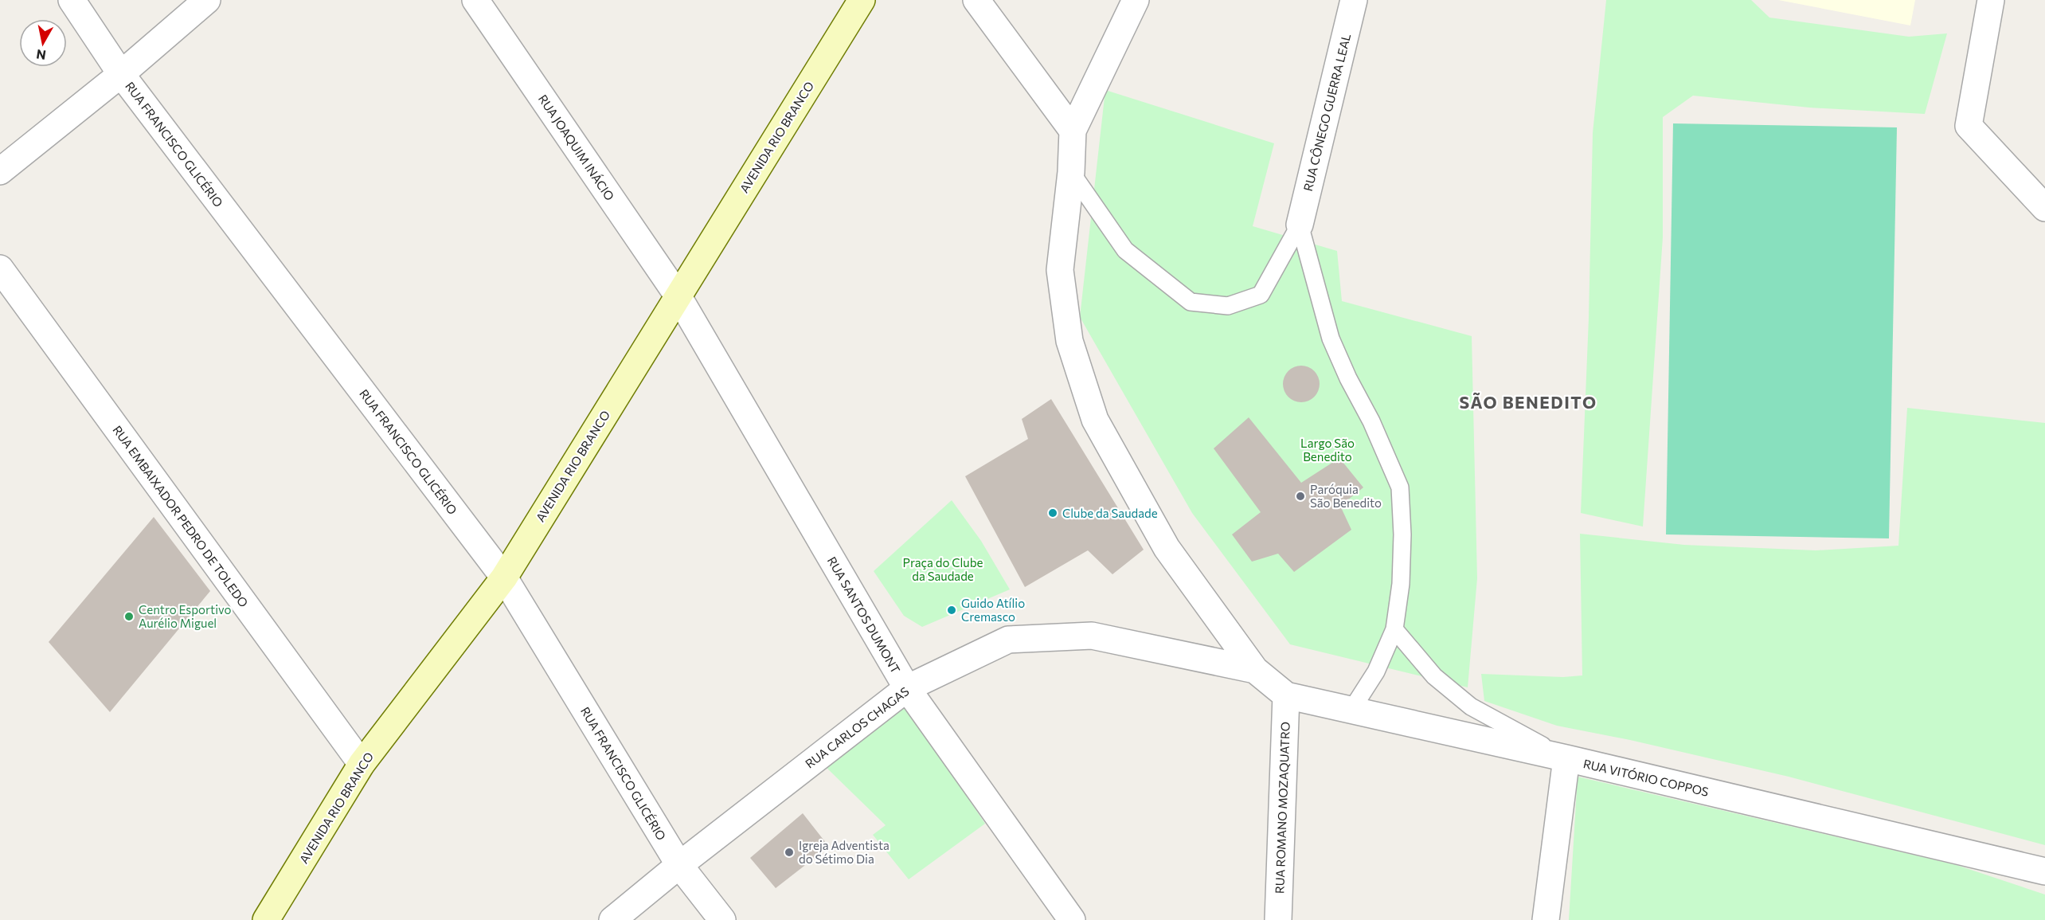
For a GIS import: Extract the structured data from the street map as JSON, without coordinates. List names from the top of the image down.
{
  "streets": {
    "main road": ["AVENIDA RIO BRANCO"],
    "street": [
      "RUA CÔNEGO GUERRA LEAL",
      "RUA FRANCISCO GLICÉRIO",
      "RUA JOAQUIM INÁCIO",
      "RUA EMBAIXADOR PEDRO DE TOLEDO",
      "RUA SANTOS DUMONT",
      "RUA CARLOS CHAGAS",
      "RUA VITÓRIO COPPOS",
      "RUA ROMANO MOZAQUATRO"
    ]
  },
  "crossings": [
    ["AVENIDA RIO BRANCO", "RUA FRANCISCO GLICÉRIO"],
    ["AVENIDA RIO BRANCO", "RUA JOAQUIM INÁCIO"],
    ["AVENIDA RIO BRANCO", "RUA EMBAIXADOR PEDRO DE TOLEDO"],
    ["AVENIDA RIO BRANCO", "RUA SANTOS DUMONT"],
    ["RUA FRANCISCO GLICÉRIO", "RUA CARLOS CHAGAS"],
    ["RUA JOAQUIM INÁCIO", "RUA SANTOS DUMONT"],
    ["RUA SANTOS DUMONT", "RUA CARLOS CHAGAS"],
    ["RUA CARLOS CHAGAS", "RUA VITÓRIO COPPOS"],
    ["RUA VITÓRIO COPPOS", "RUA ROMANO MOZAQUATRO"]
  ],
  "districts": ["SÃO BENEDITO"],
  "parks": ["Largo São Benedito", "Praça do Clube da Saudade"],
  "places": [
    "Paróquia São Benedito",
    "Clube da Saudade",
    "Guido Atílio Cremasco",
    "Centro Esportivo Aurélio Miguel",
    "Igreja Adventista do Sétimo Dia"
  ],
  "north": "bottom"
}
